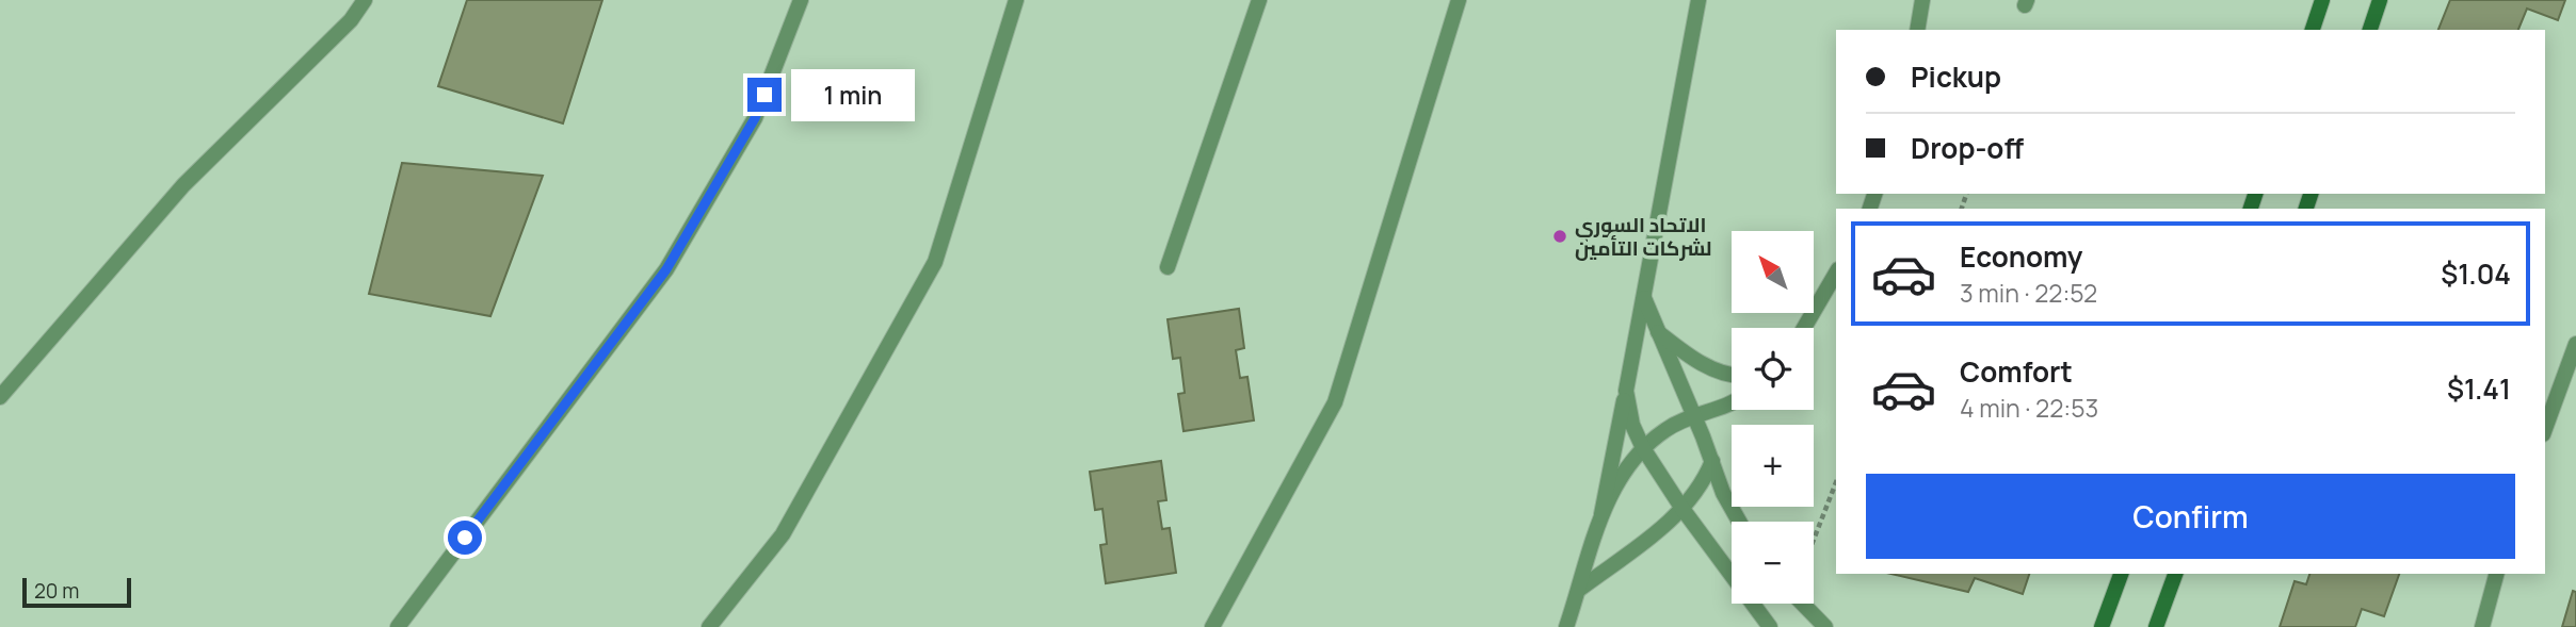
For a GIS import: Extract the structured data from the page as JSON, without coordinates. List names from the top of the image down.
{
  "places": ["الاتحاد السوري لشركات التأمين"],
  "scale_bar": "20 m",
  "north": "top left",
  "page": {
    "banner": ["Pickup", "Drop-off"],
    "bubble": "1 min",
    "list": [
      {
        "name": "Economy",
        "note": "3 min · 22:52",
        "value": "$1.04"
      },
      {
        "name": "Comfort",
        "note": "4 min · 22:53",
        "value": "$1.41"
      }
    ],
    "map_buttons": ["+", "−"],
    "buttons": "Confirm",
    "scale": "20 m"
  }
}
